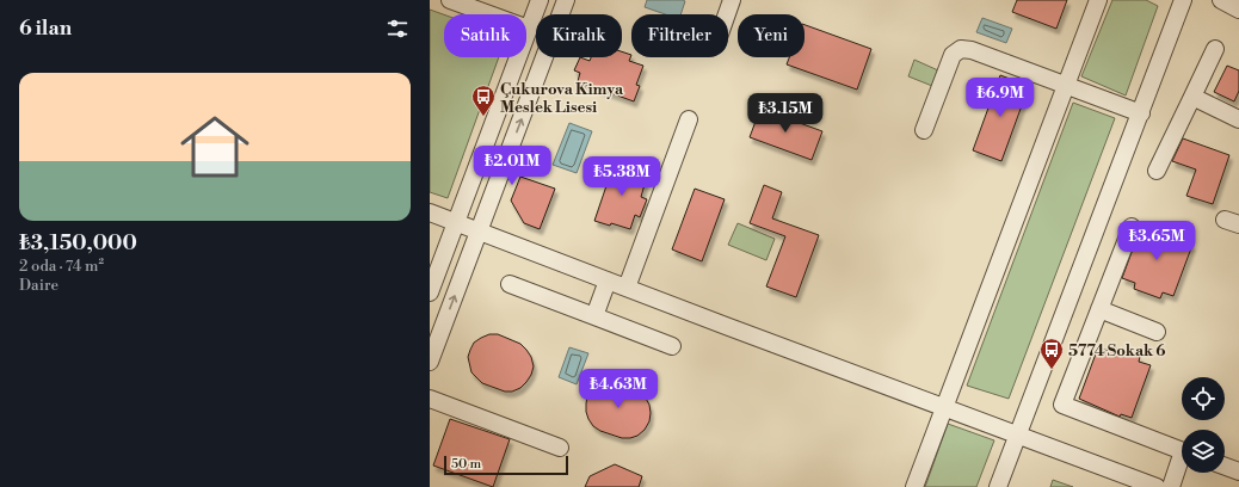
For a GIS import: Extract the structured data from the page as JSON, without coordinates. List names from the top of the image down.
{
  "places": {
    "bus stop": ["Çukurova Kimya Meslek Lisesi", "5774 Sokak 6"]
  },
  "scale_bar": "50 m",
  "page": {
    "heading": "6 ilan",
    "chip": [
      "Satılık",
      "Kiralık",
      "Filtreler",
      "Yeni"
    ],
    "list": [
      {
        "name": "₺3,150,000",
        "note": "2 oda · 74 m² · Daire"
      }
    ],
    "price": [
      "₺6.9M",
      "₺3.15M",
      "₺2.01M",
      "₺5.38M",
      "₺3.65M",
      "₺4.63M"
    ],
    "scale": "50 m"
  }
}
